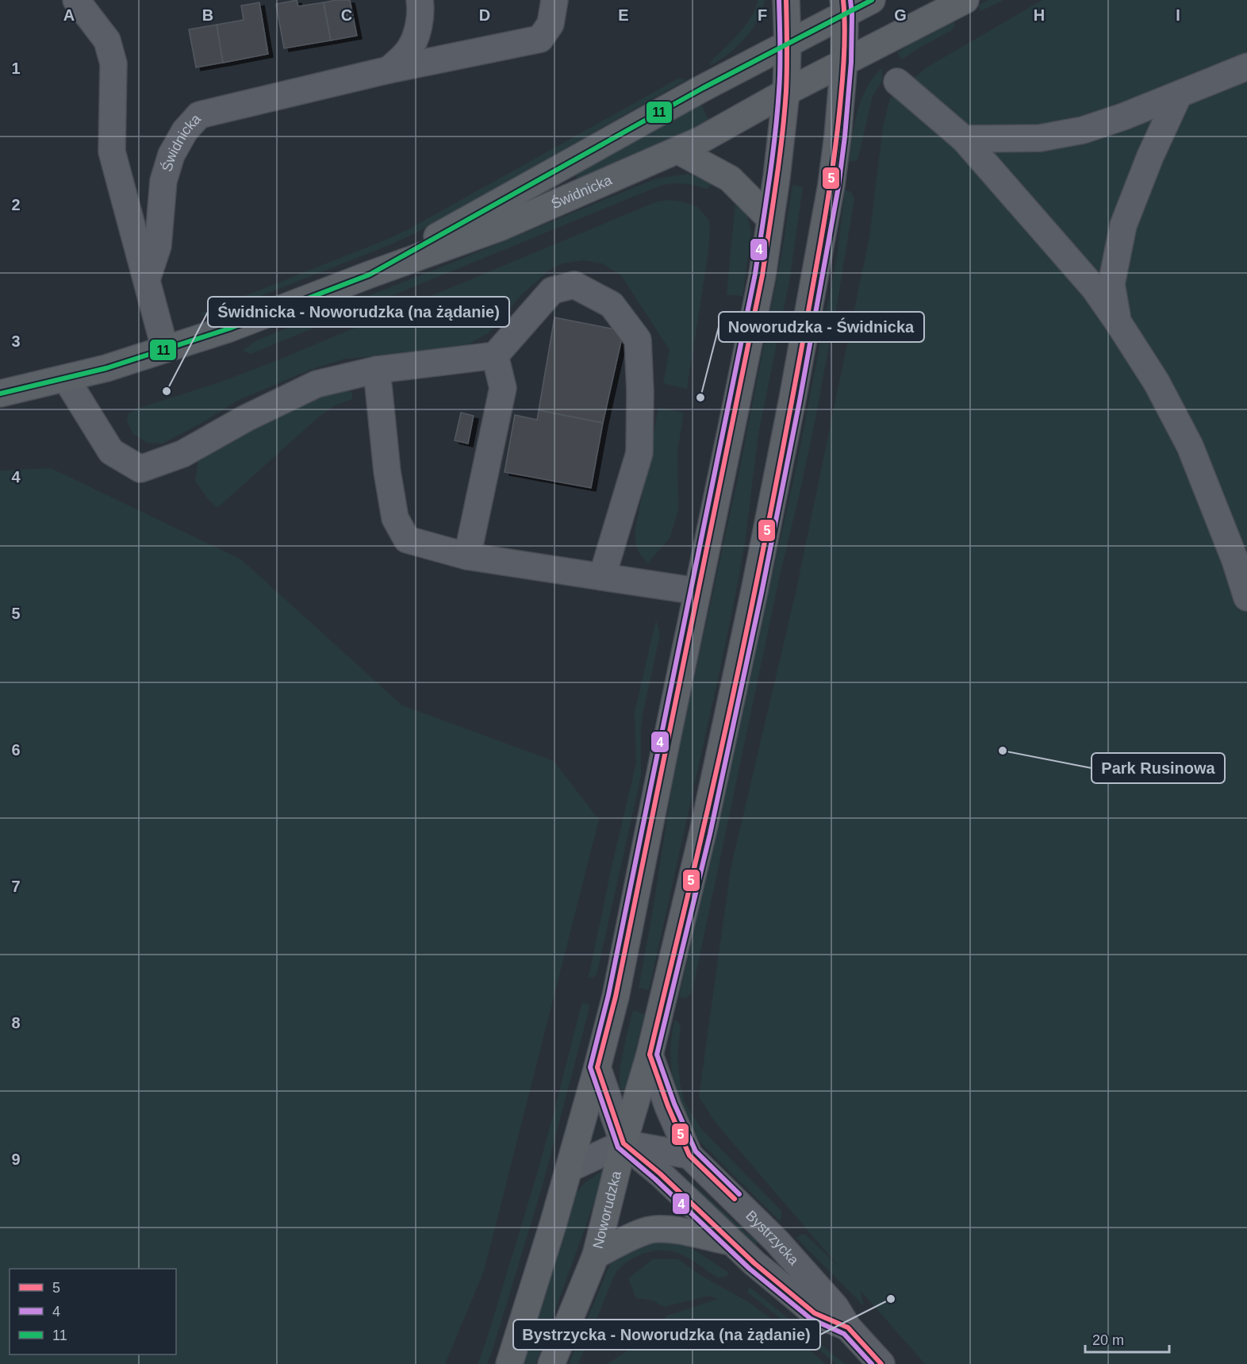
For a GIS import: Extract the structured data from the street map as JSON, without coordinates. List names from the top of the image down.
{
  "streets": {
    "main road": ["Świdnicka", "Noworudzka"],
    "street": ["Bystrzycka"]
  },
  "crossings": [
    ["Świdnicka", "Noworudzka"],
    ["Noworudzka", "Bystrzycka"]
  ],
  "places": [
    "Świdnicka - Noworudzka (na żądanie)",
    "Noworudzka - Świdnicka",
    "Park Rusinowa",
    "Bystrzycka - Noworudzka (na żądanie)"
  ],
  "lines": ["transit line 5", "transit line 4", "transit line 11"],
  "legend": ["5", "4", "11"],
  "scale_bar": "20 m",
  "grid": {
    "columns": [
      "A",
      "B",
      "C",
      "D",
      "E",
      "F",
      "G",
      "H",
      "I"
    ],
    "rows": [
      "1",
      "2",
      "3",
      "4",
      "5",
      "6",
      "7",
      "8",
      "9"
    ]
  }
}
